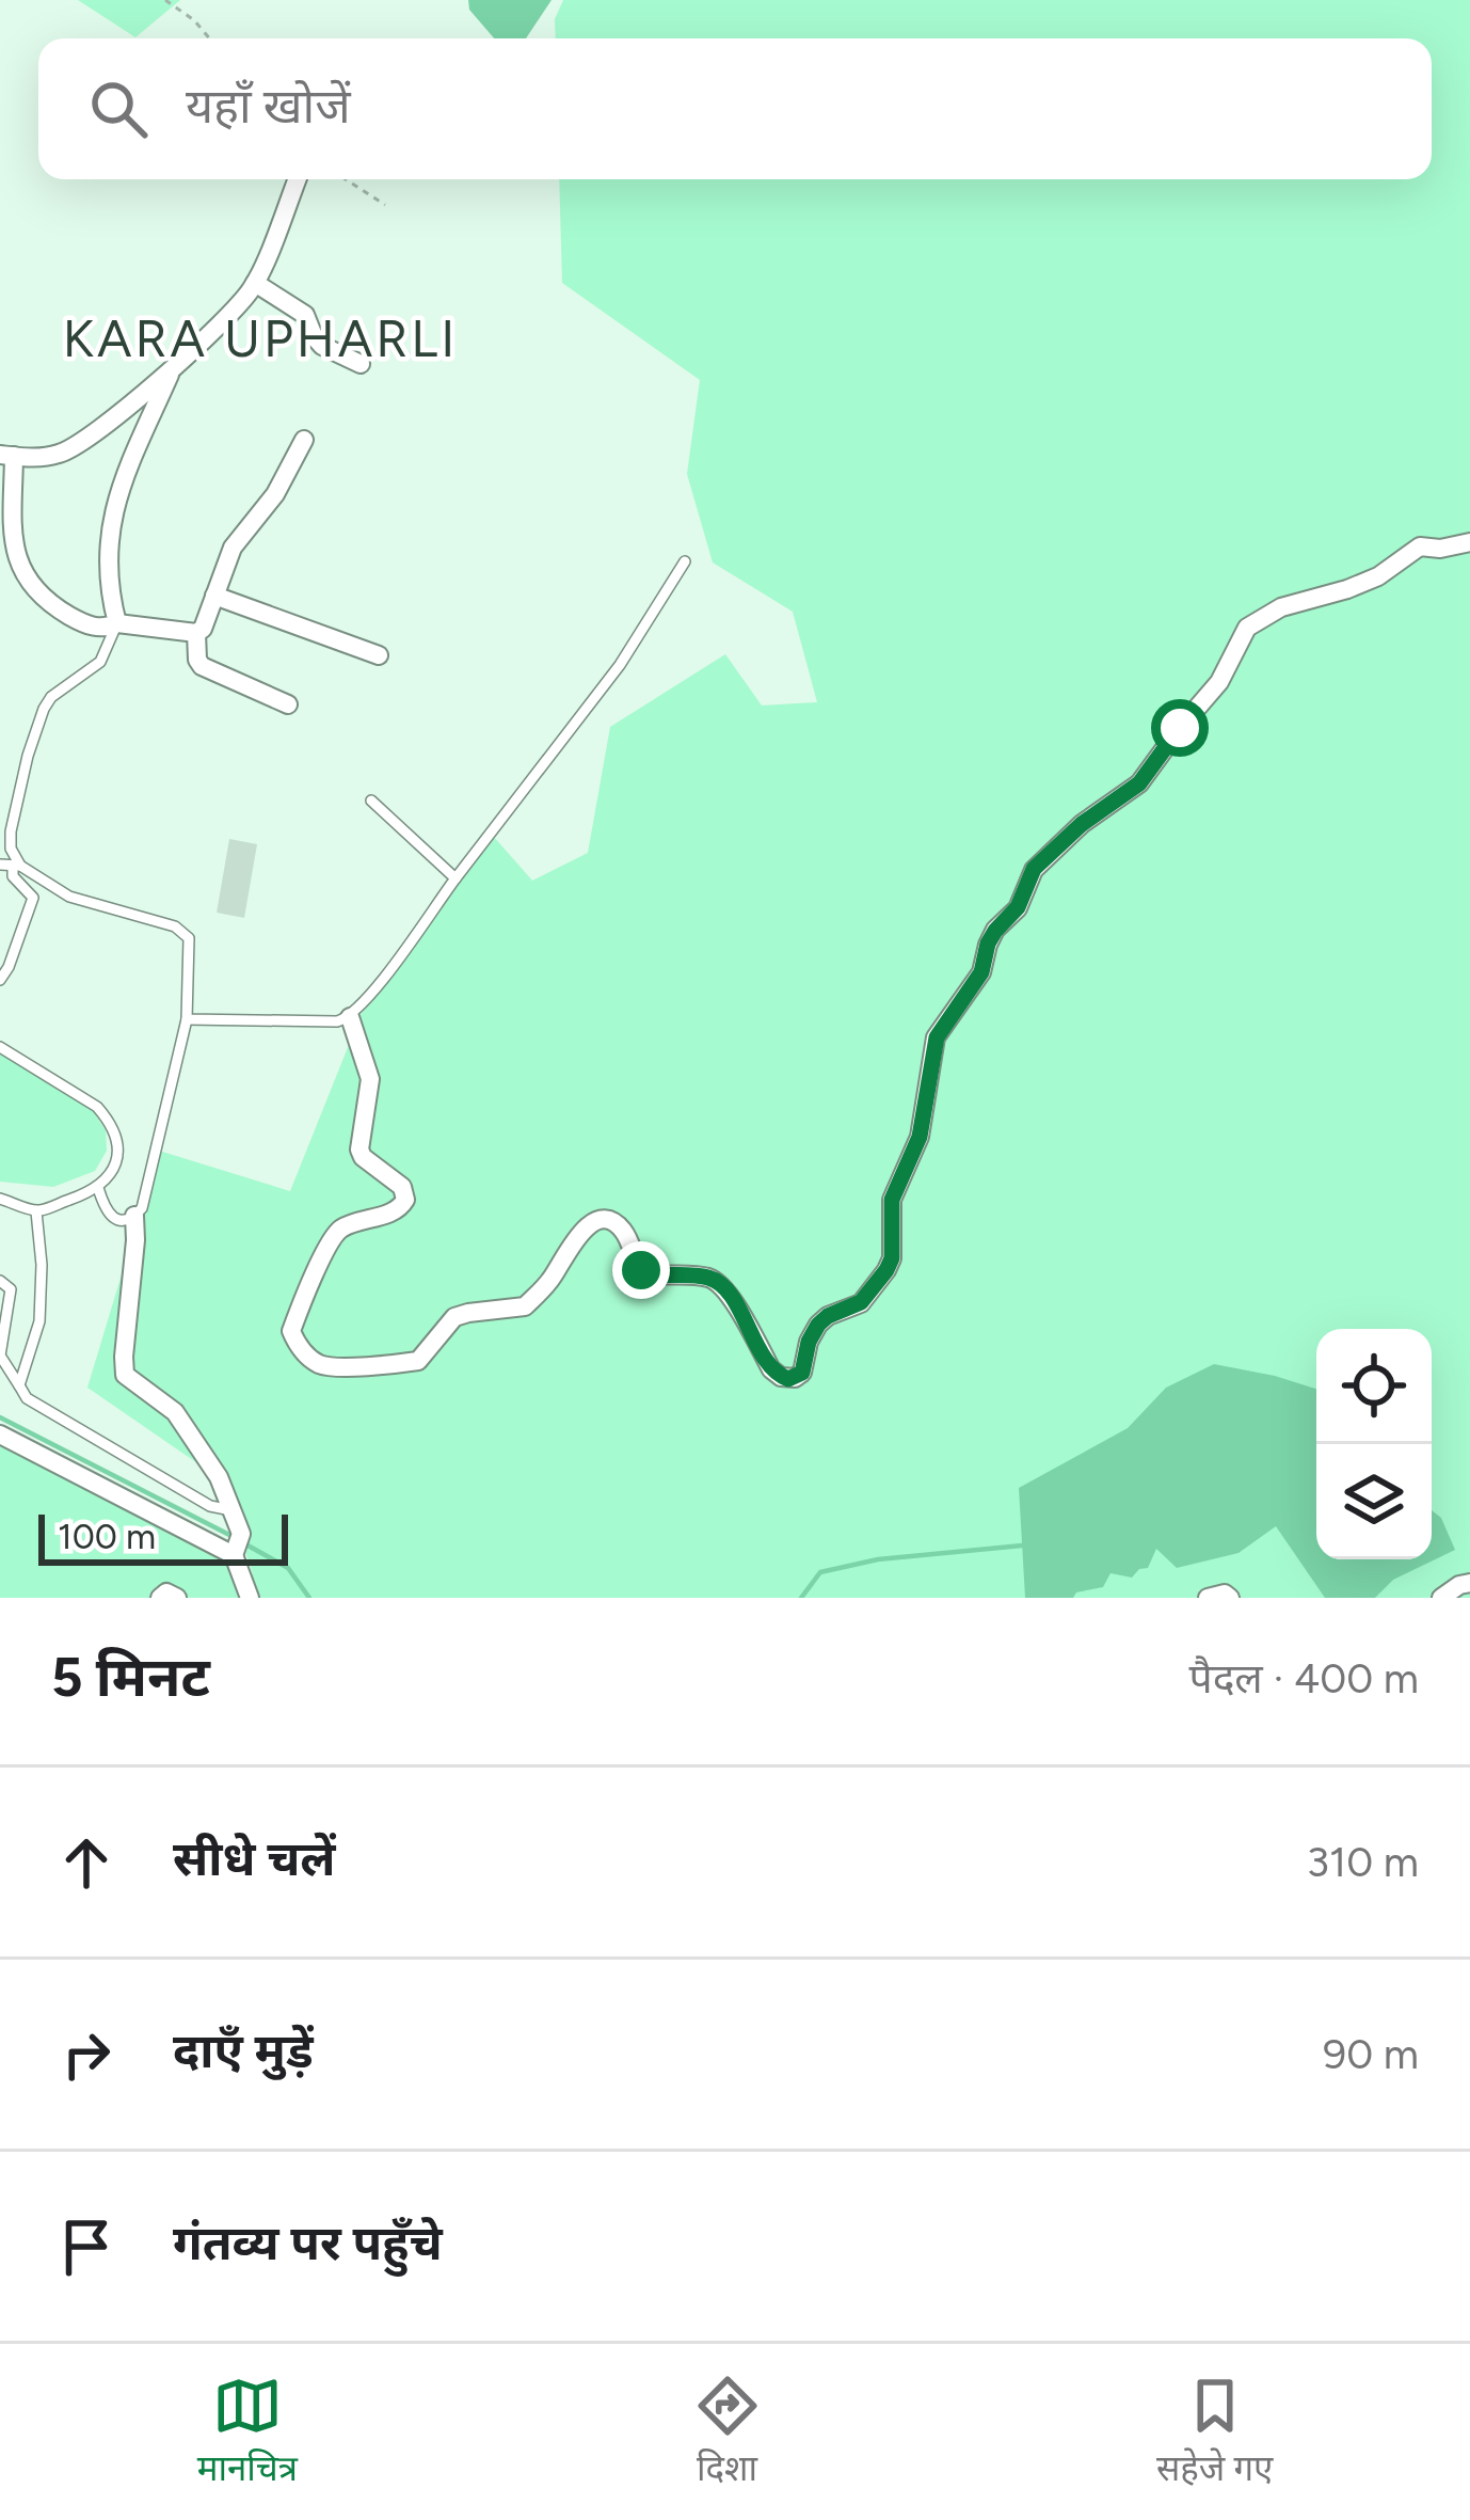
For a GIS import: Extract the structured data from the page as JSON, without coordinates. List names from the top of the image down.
{
  "districts": ["KARA UPHARLI"],
  "scale_bar": "100 m",
  "page": {
    "search": "यहाँ खोजें",
    "scale": "100 m",
    "heading": ["5 मिनट", "पैदल · 400 m"],
    "list": [
      ["सीधे चलें", "310 m"],
      ["दाएँ मुड़ें", "90 m"],
      "गंतव्य पर पहुँचे"
    ],
    "nav": ["मानचित्र", "दिशा", "सहेजे गए"]
  }
}
